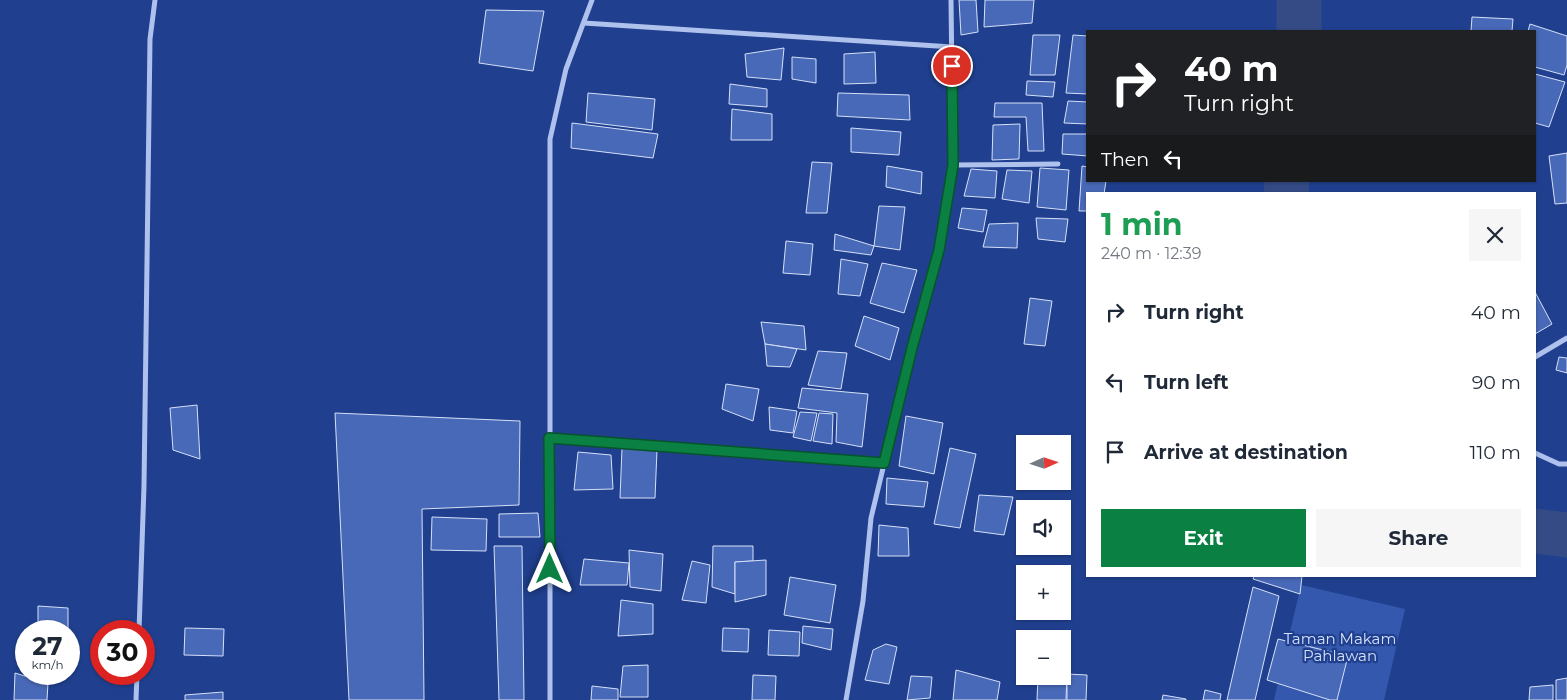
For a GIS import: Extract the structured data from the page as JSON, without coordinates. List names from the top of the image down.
{
  "parks": ["Taman Makam Pahlawan"],
  "north": "right",
  "page": {
    "turn": ["40 m", "Turn right"],
    "then": "Then",
    "heading": ["1 min", "240 m · 12:39"],
    "list": [
      {
        "name": "Turn right",
        "value": "40 m"
      },
      {
        "name": "Turn left",
        "value": "90 m"
      },
      {
        "name": "Arrive at destination",
        "value": "110 m"
      }
    ],
    "map_buttons": ["+", "−"],
    "buttons": ["Exit", "Share"],
    "speed": "27 km/h",
    "limit": "30"
  }
}
